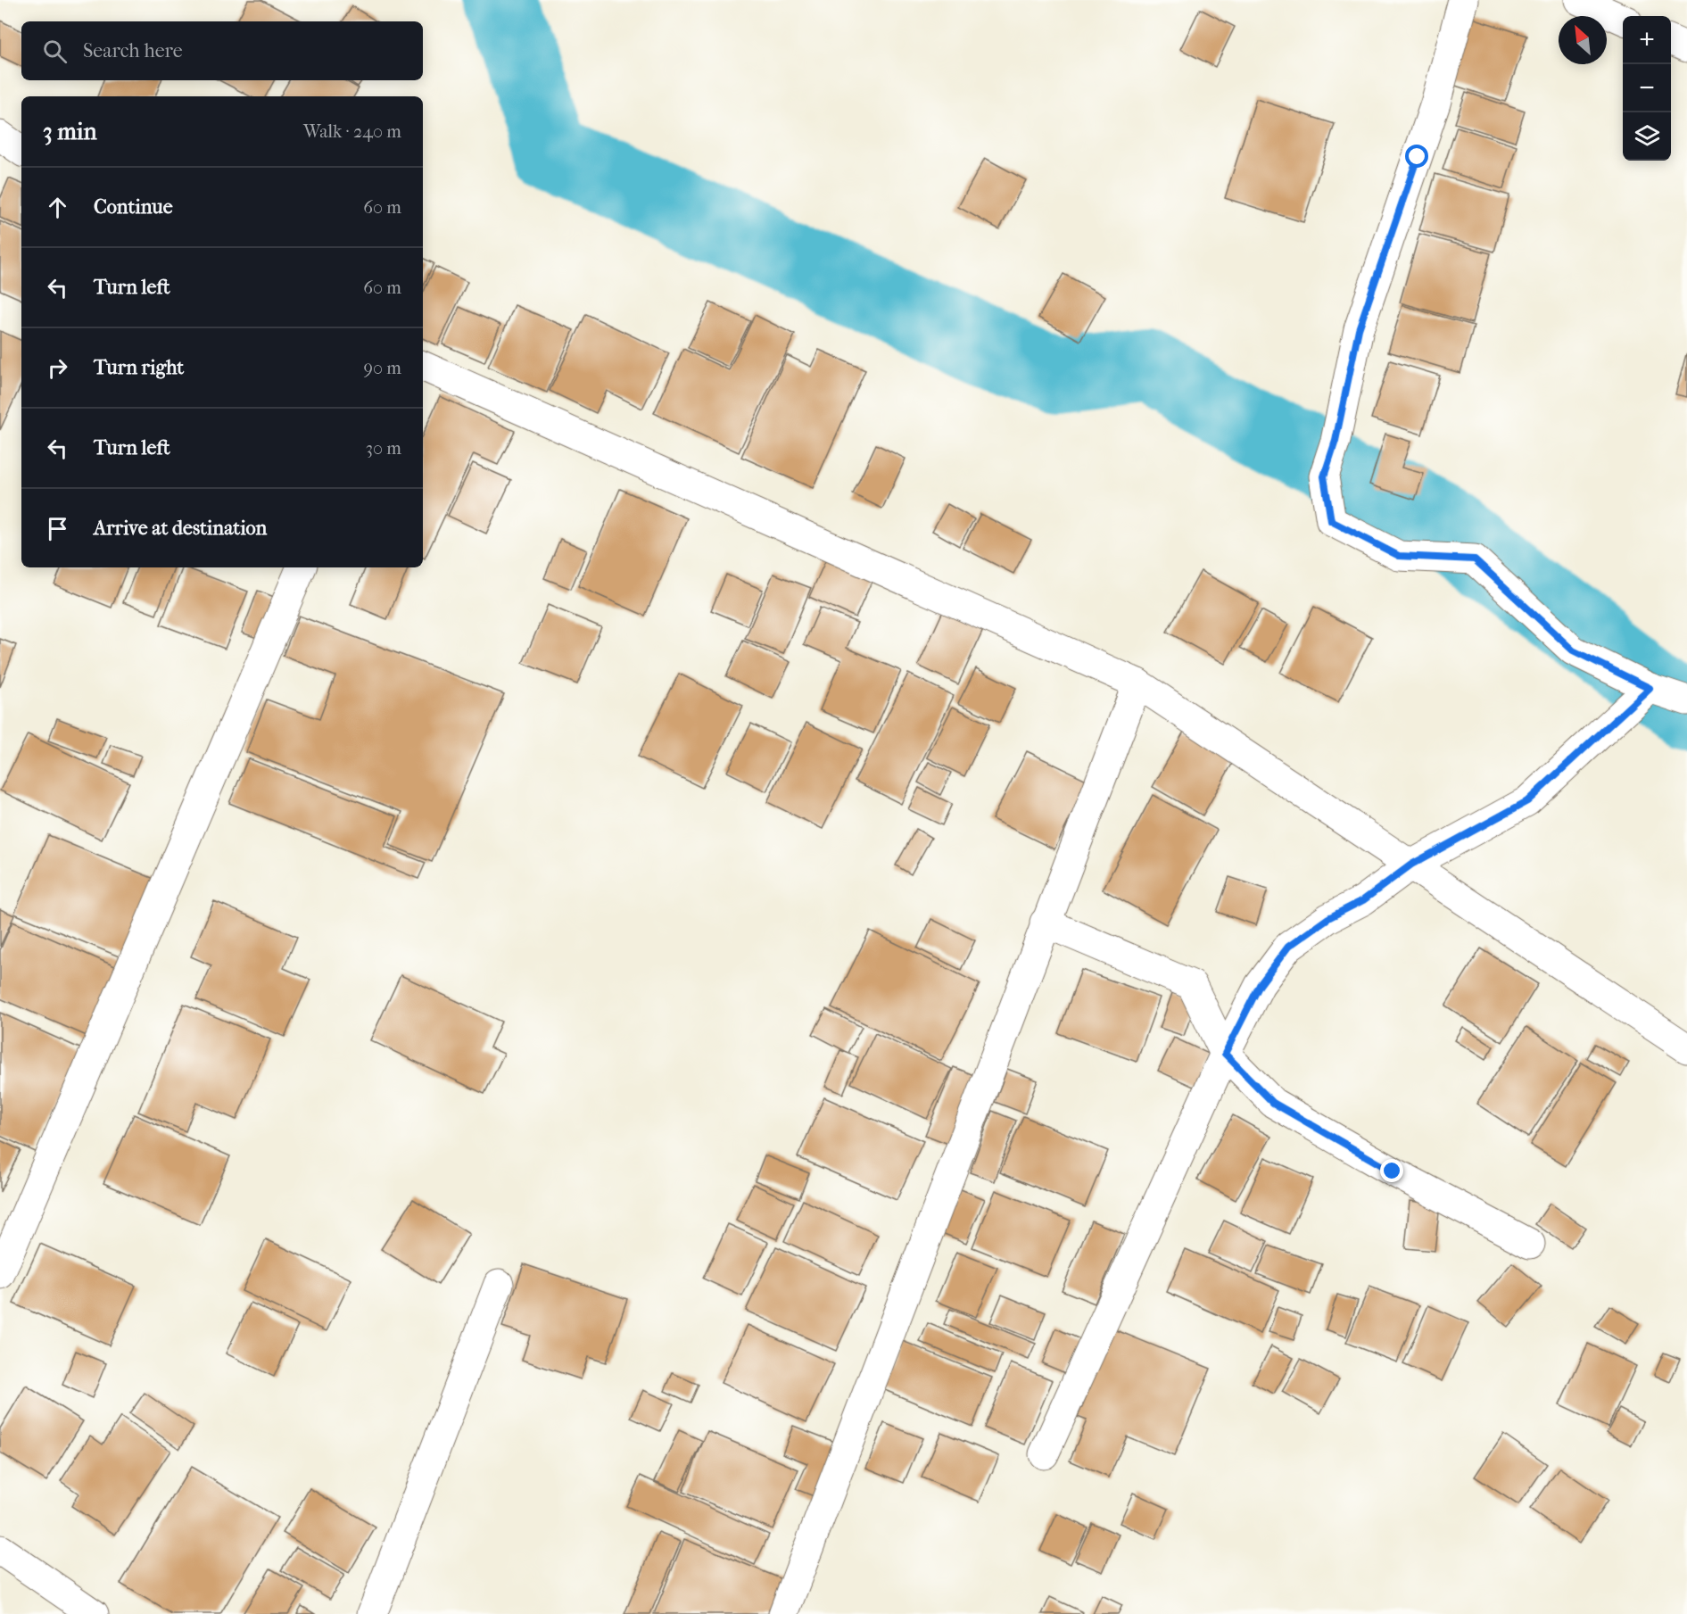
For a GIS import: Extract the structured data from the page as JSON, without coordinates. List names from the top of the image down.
{
  "north": "top left",
  "page": {
    "map_buttons": ["+", "−"],
    "search": "Search here",
    "heading": ["3 min", "Walk · 240 m"],
    "list": [
      ["Continue", "60 m"],
      ["Turn left", "60 m"],
      ["Turn right", "90 m"],
      ["Turn left", "30 m"],
      "Arrive at destination"
    ]
  }
}
